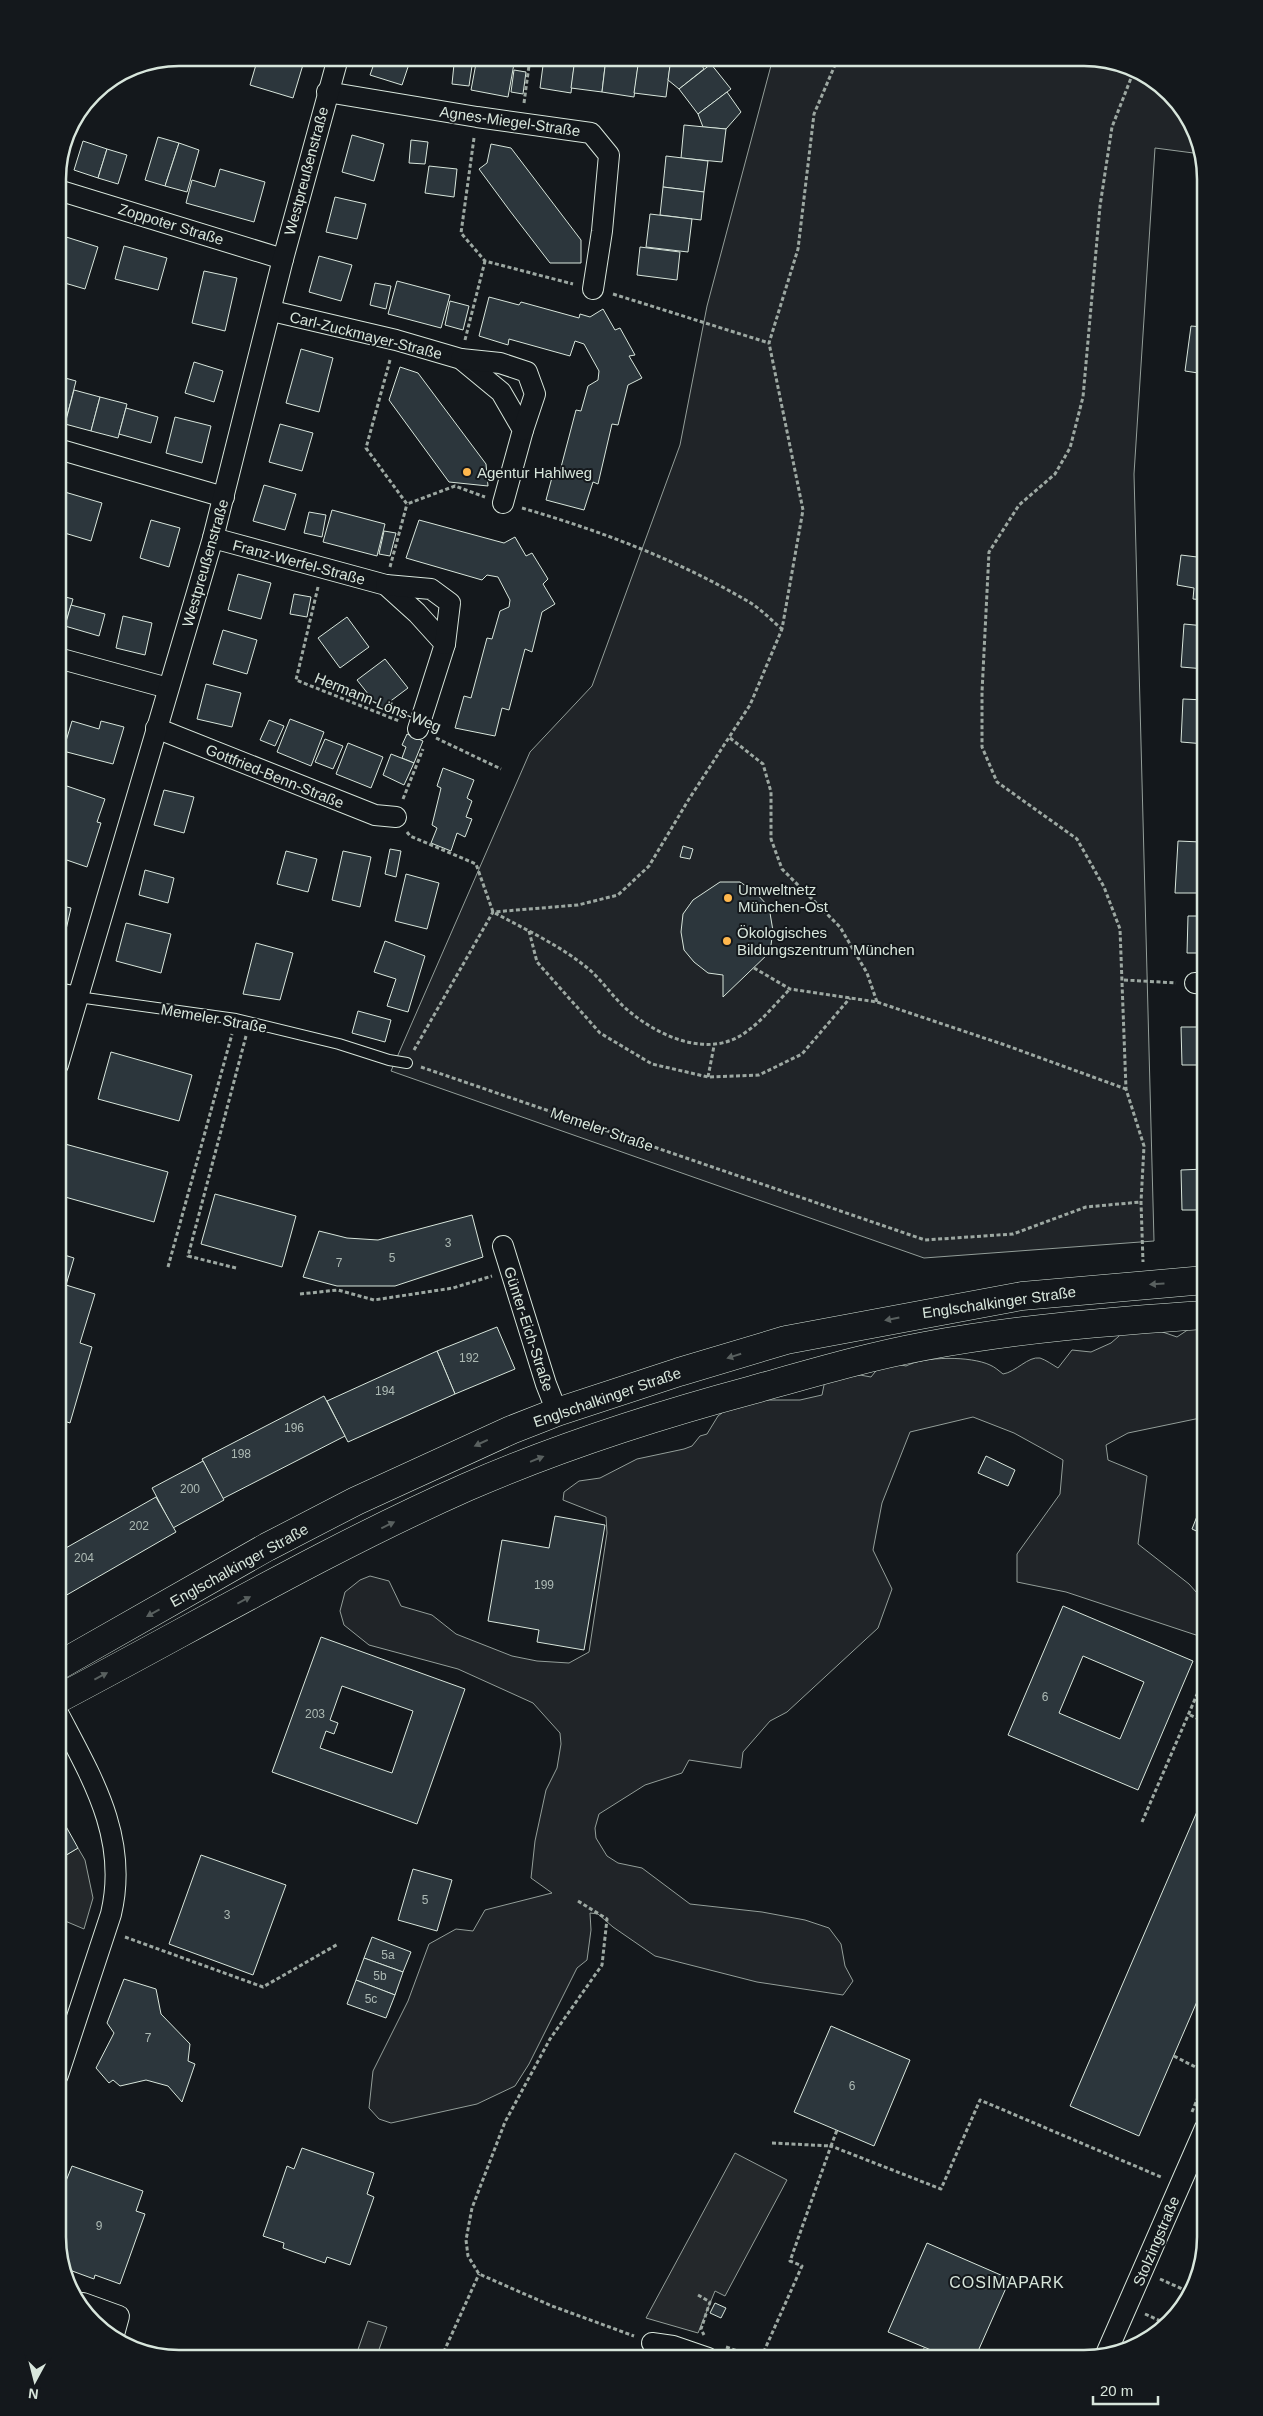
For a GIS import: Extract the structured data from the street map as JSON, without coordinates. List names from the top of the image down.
{
  "streets": {
    "main road": ["Englschalkinger Straße"],
    "street": [
      "Agnes-Miegel-Straße",
      "Westpreußenstraße",
      "Zoppoter Straße",
      "Carl-Zuckmayer-Straße",
      "Franz-Werfel-Straße",
      "Gottfried-Benn-Straße",
      "Memeler Straße",
      "Günter-Eich-Straße",
      "Stolzingstraße"
    ],
    "path": ["Hermann-Löns-Weg"]
  },
  "crossings": [
    ["Agnes-Miegel-Straße", "Westpreußenstraße"],
    ["Westpreußenstraße", "Zoppoter Straße"],
    ["Westpreußenstraße", "Carl-Zuckmayer-Straße"],
    ["Westpreußenstraße", "Franz-Werfel-Straße"],
    ["Westpreußenstraße", "Gottfried-Benn-Straße"],
    ["Westpreußenstraße", "Memeler Straße"],
    ["Franz-Werfel-Straße", "Hermann-Löns-Weg"],
    ["Englschalkinger Straße", "Günter-Eich-Straße"]
  ],
  "districts": ["COSIMAPARK"],
  "places": ["Agentur Hahlweg", "Umweltnetz München-Ost", "Ökologisches Bildungszentrum München"],
  "house_numbers": [
    "3",
    "5",
    "7",
    "192",
    "194",
    "196",
    "198",
    "200",
    "202",
    "204",
    "199",
    "6",
    "203",
    "5",
    "3",
    "5a",
    "5b",
    "5c",
    "7",
    "6",
    "9"
  ],
  "scale_bar": "20 m",
  "north": "bottom"
}
